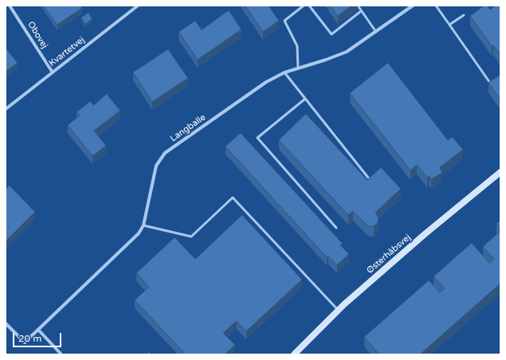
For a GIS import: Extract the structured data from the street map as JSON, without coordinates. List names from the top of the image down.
{
  "streets": {
    "street": [
      "Obovej",
      "Kvartetvej",
      "Langballe",
      "Østerhåbsvej"
    ]
  },
  "crossings": [
    ["Obovej", "Kvartetvej"]
  ],
  "scale_bar": "20 m"
}
